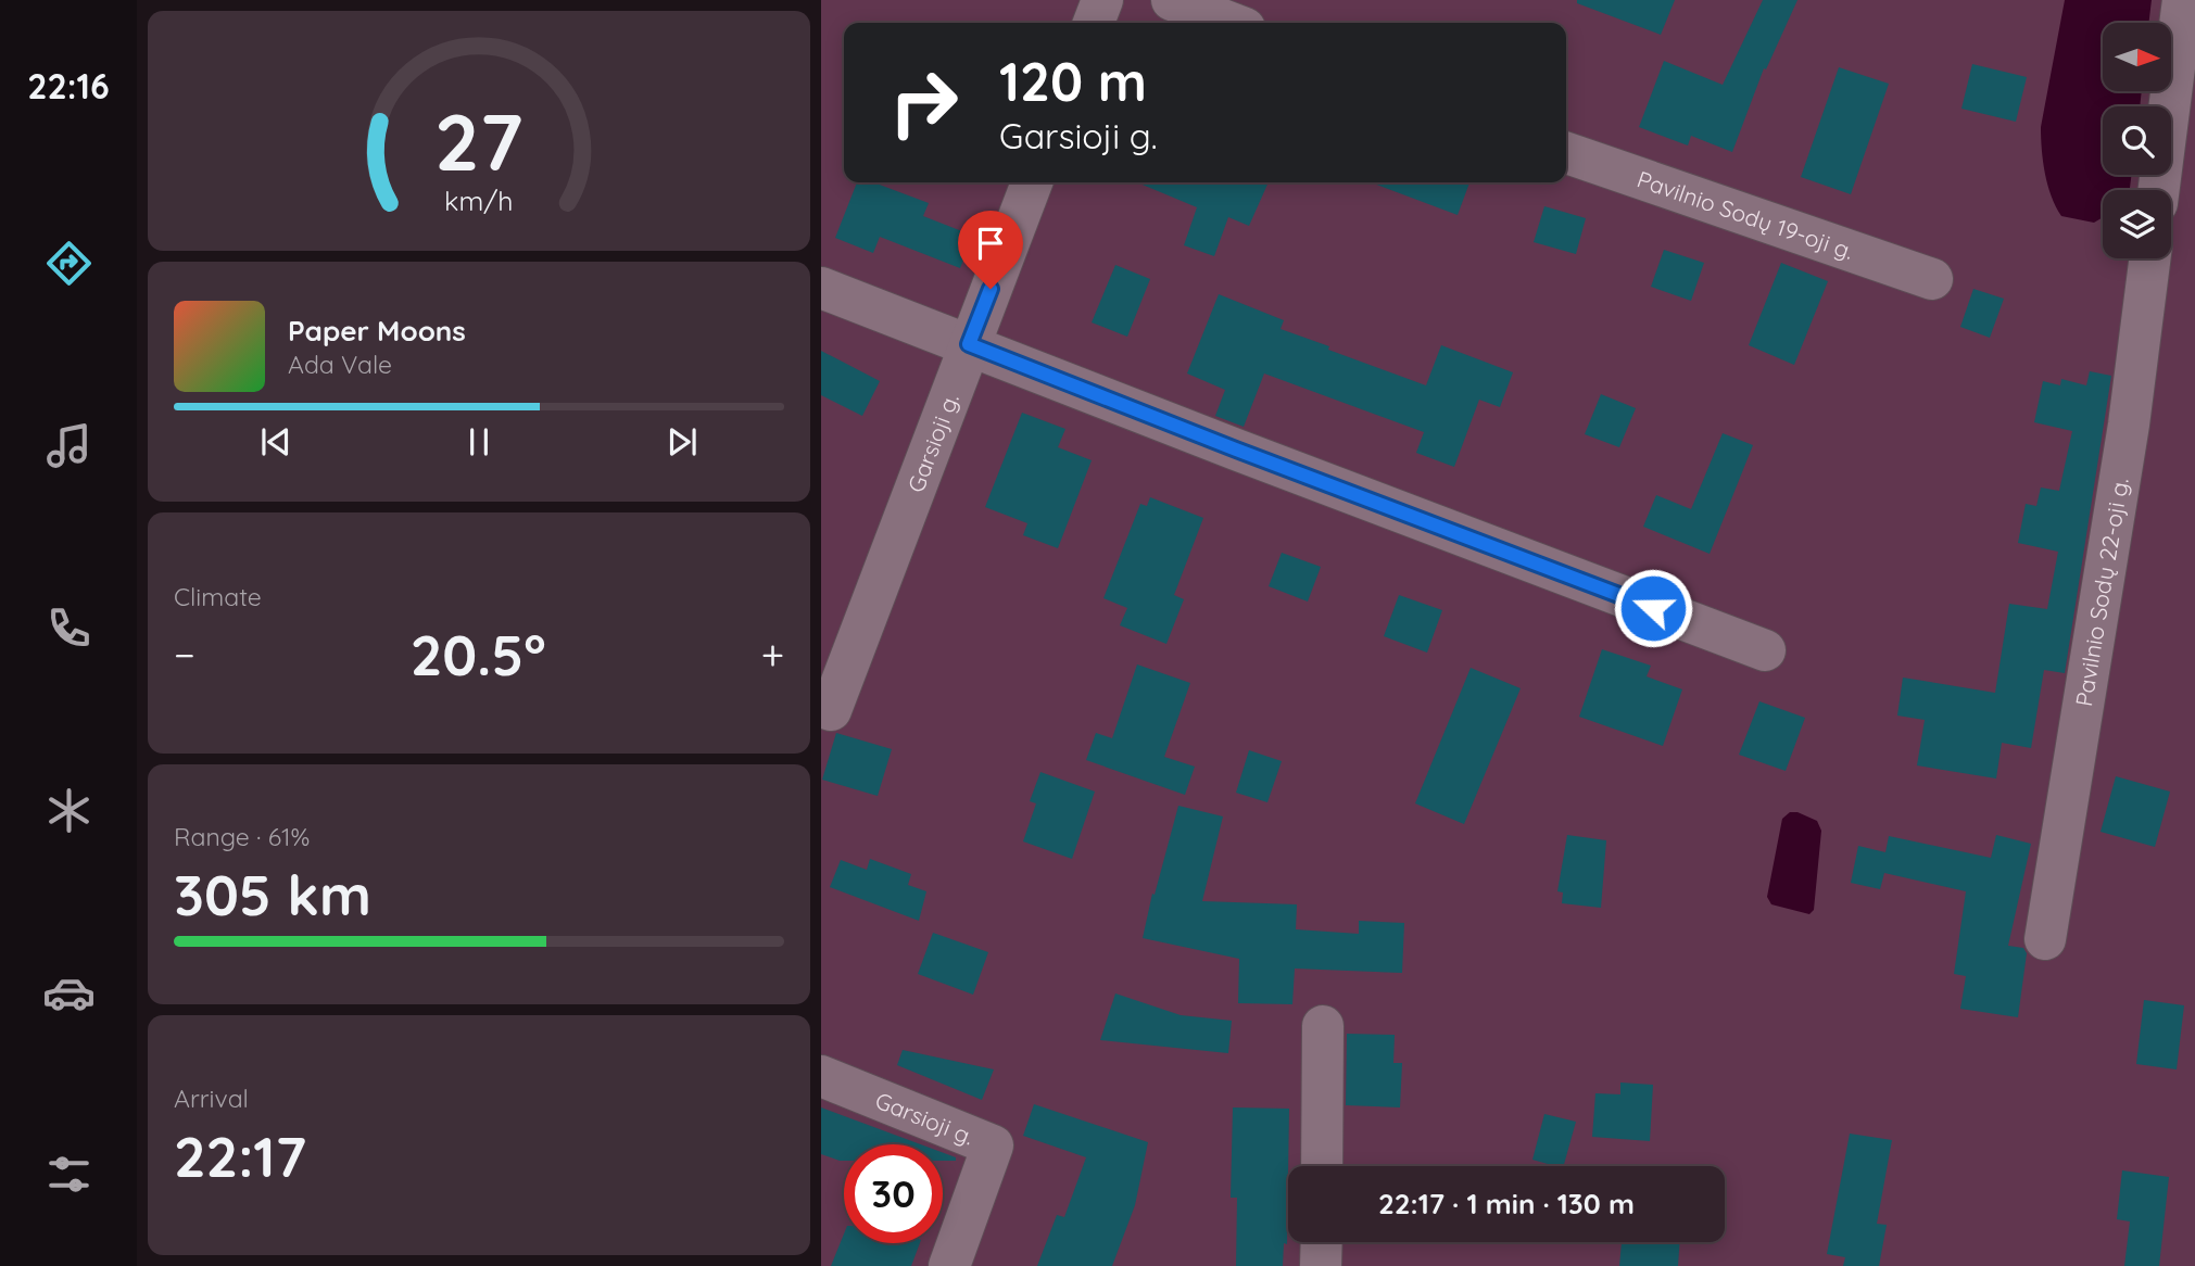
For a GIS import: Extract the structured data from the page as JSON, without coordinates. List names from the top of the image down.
{
  "streets": {
    "street": ["Pavilnio Sodų 19-oji g.", "Garsioji g.", "Pavilnio Sodų 22-oji g."]
  },
  "north": "right",
  "page": {
    "tabs": "22:16",
    "turn": ["120 m", "Garsioji g."],
    "song": ["Paper Moons", "Ada Vale"],
    "tile": [
      "Climate",
      ["Range · 61%", "305 km"],
      ["Arrival", "22:17"]
    ],
    "heat": ["−", "20.5°", "+"],
    "limit": "30",
    "trip": "22:17 · 1 min · 130 m",
    "gauge": ["27", "km/h"]
  }
}
